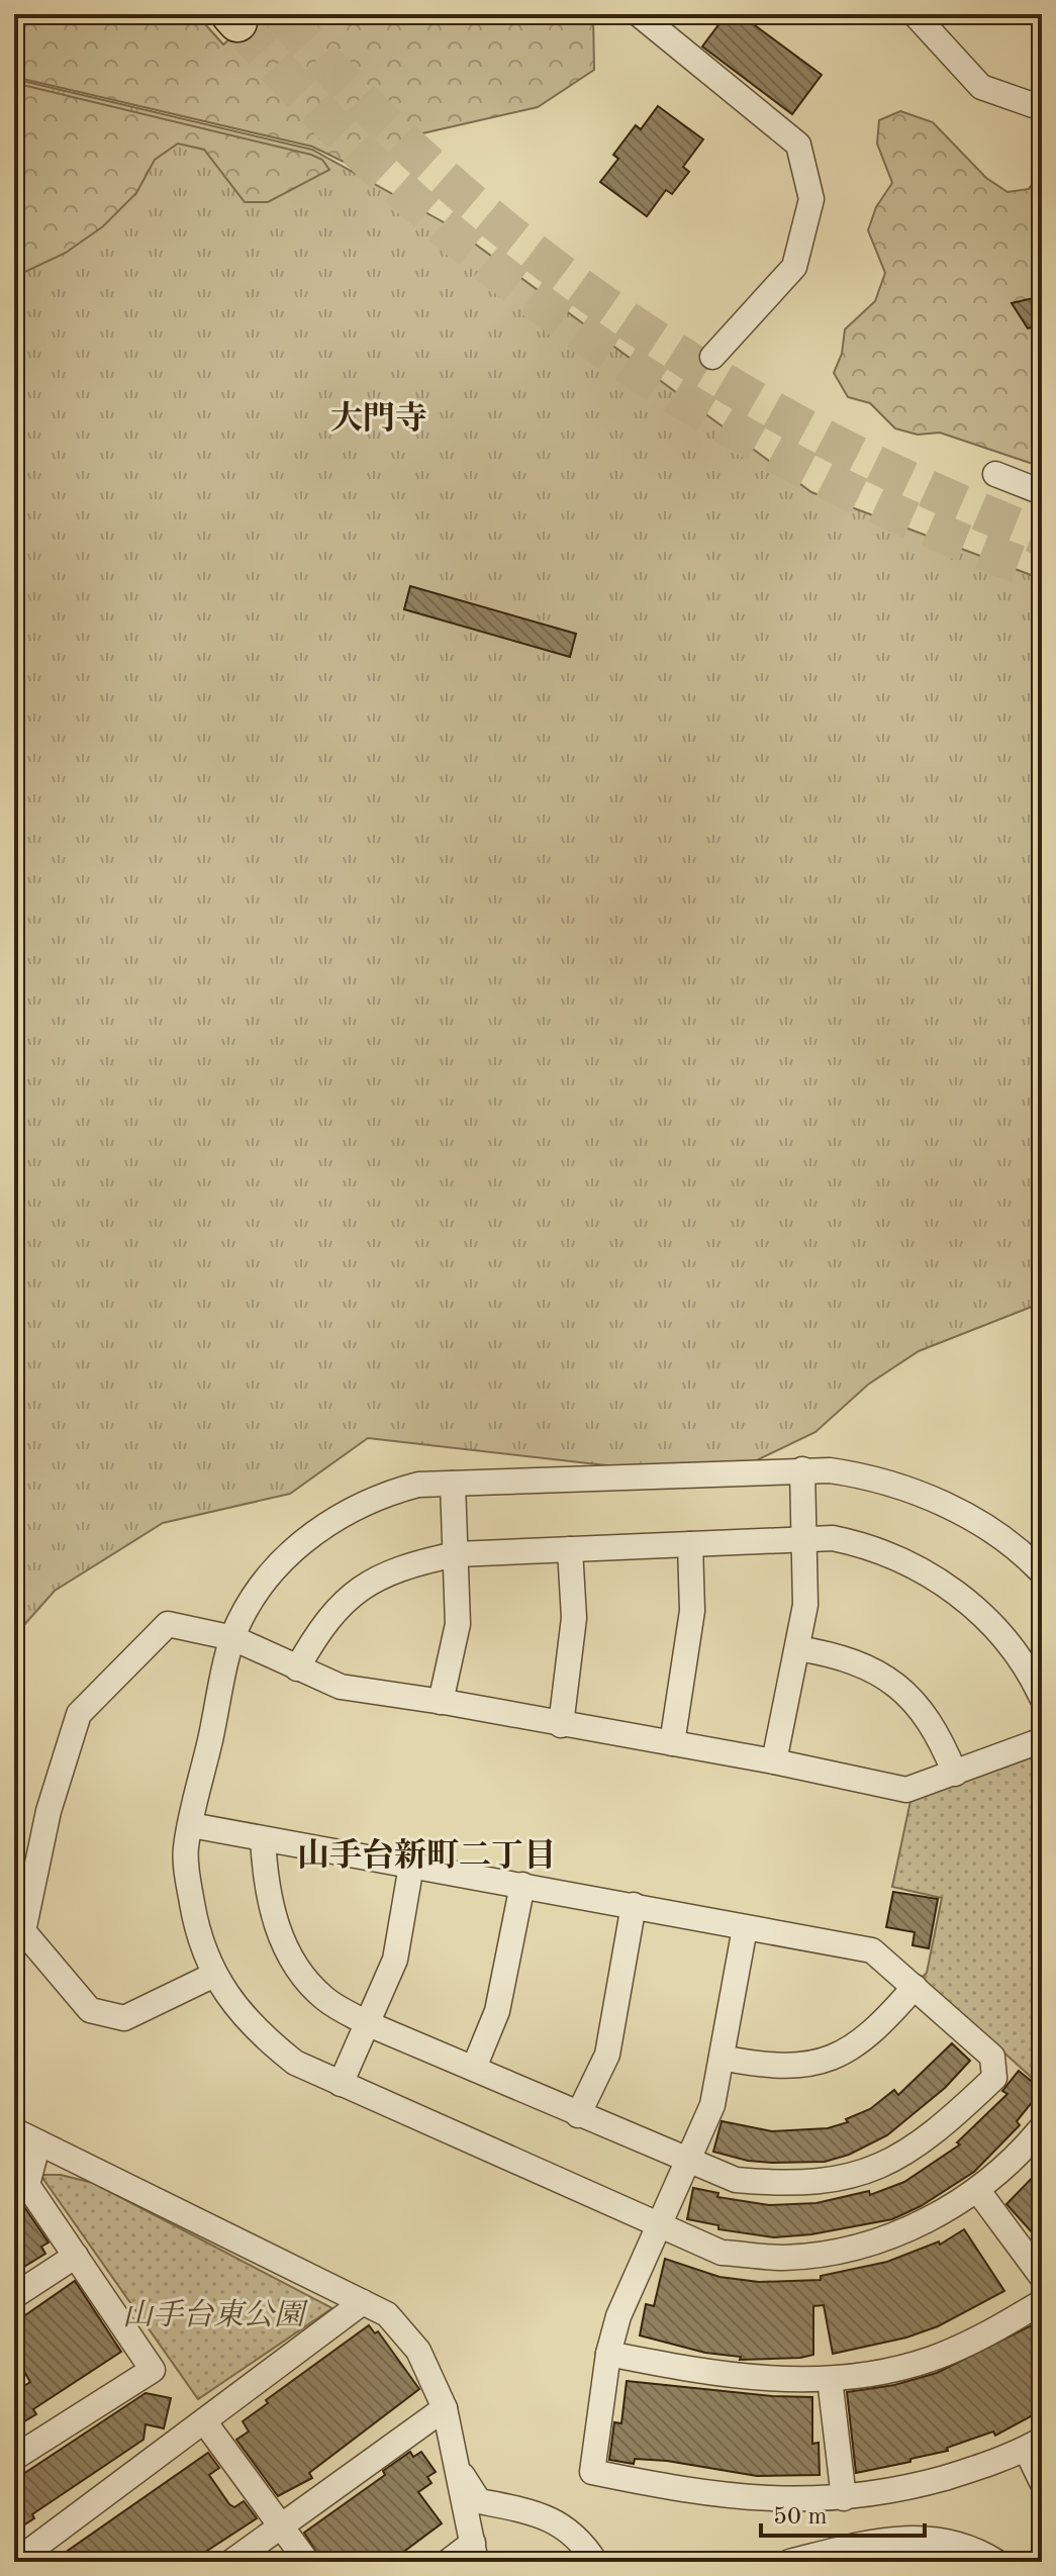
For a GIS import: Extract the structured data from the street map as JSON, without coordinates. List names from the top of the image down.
{
  "districts": ["大門寺", "山手台新町二丁目"],
  "parks": ["山手台東公園"],
  "scale_bar": "50 m"
}
